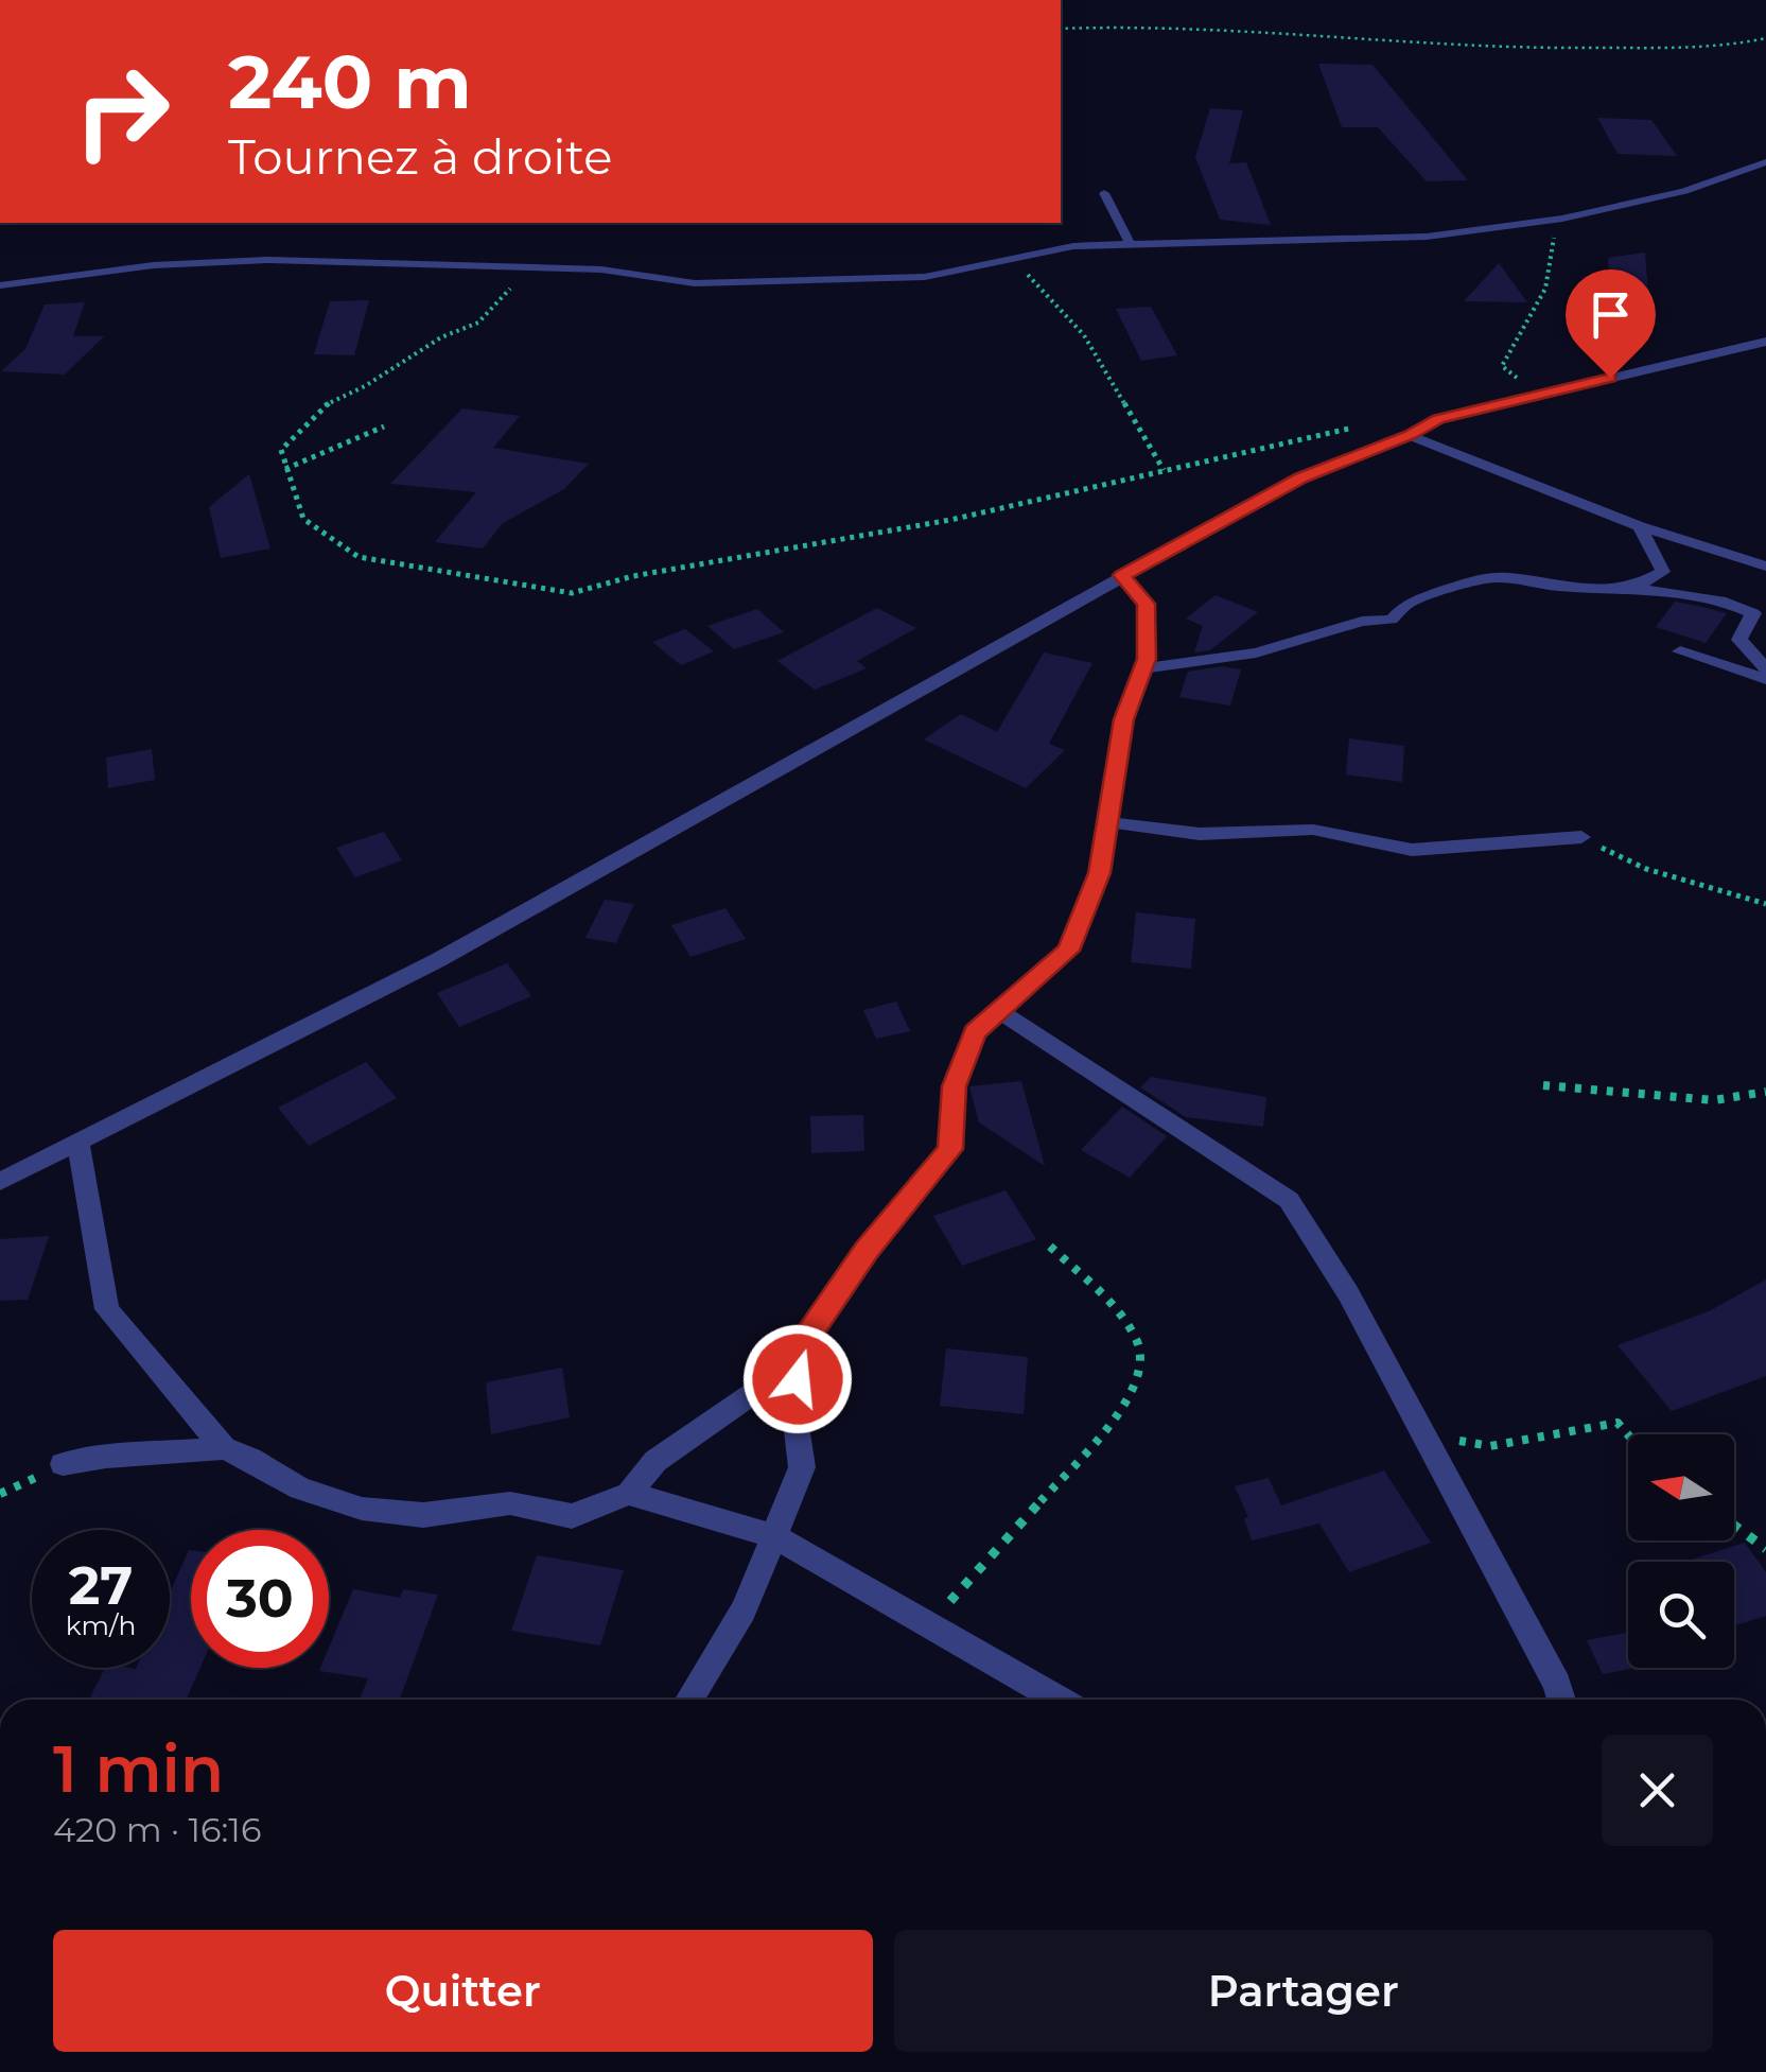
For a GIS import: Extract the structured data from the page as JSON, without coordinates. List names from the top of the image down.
{
  "north": "left",
  "page": {
    "turn": ["240 m", "Tournez à droite"],
    "speed": "27 km/h",
    "limit": "30",
    "heading": ["1 min", "420 m · 16:16"],
    "buttons": ["Quitter", "Partager"]
  }
}
